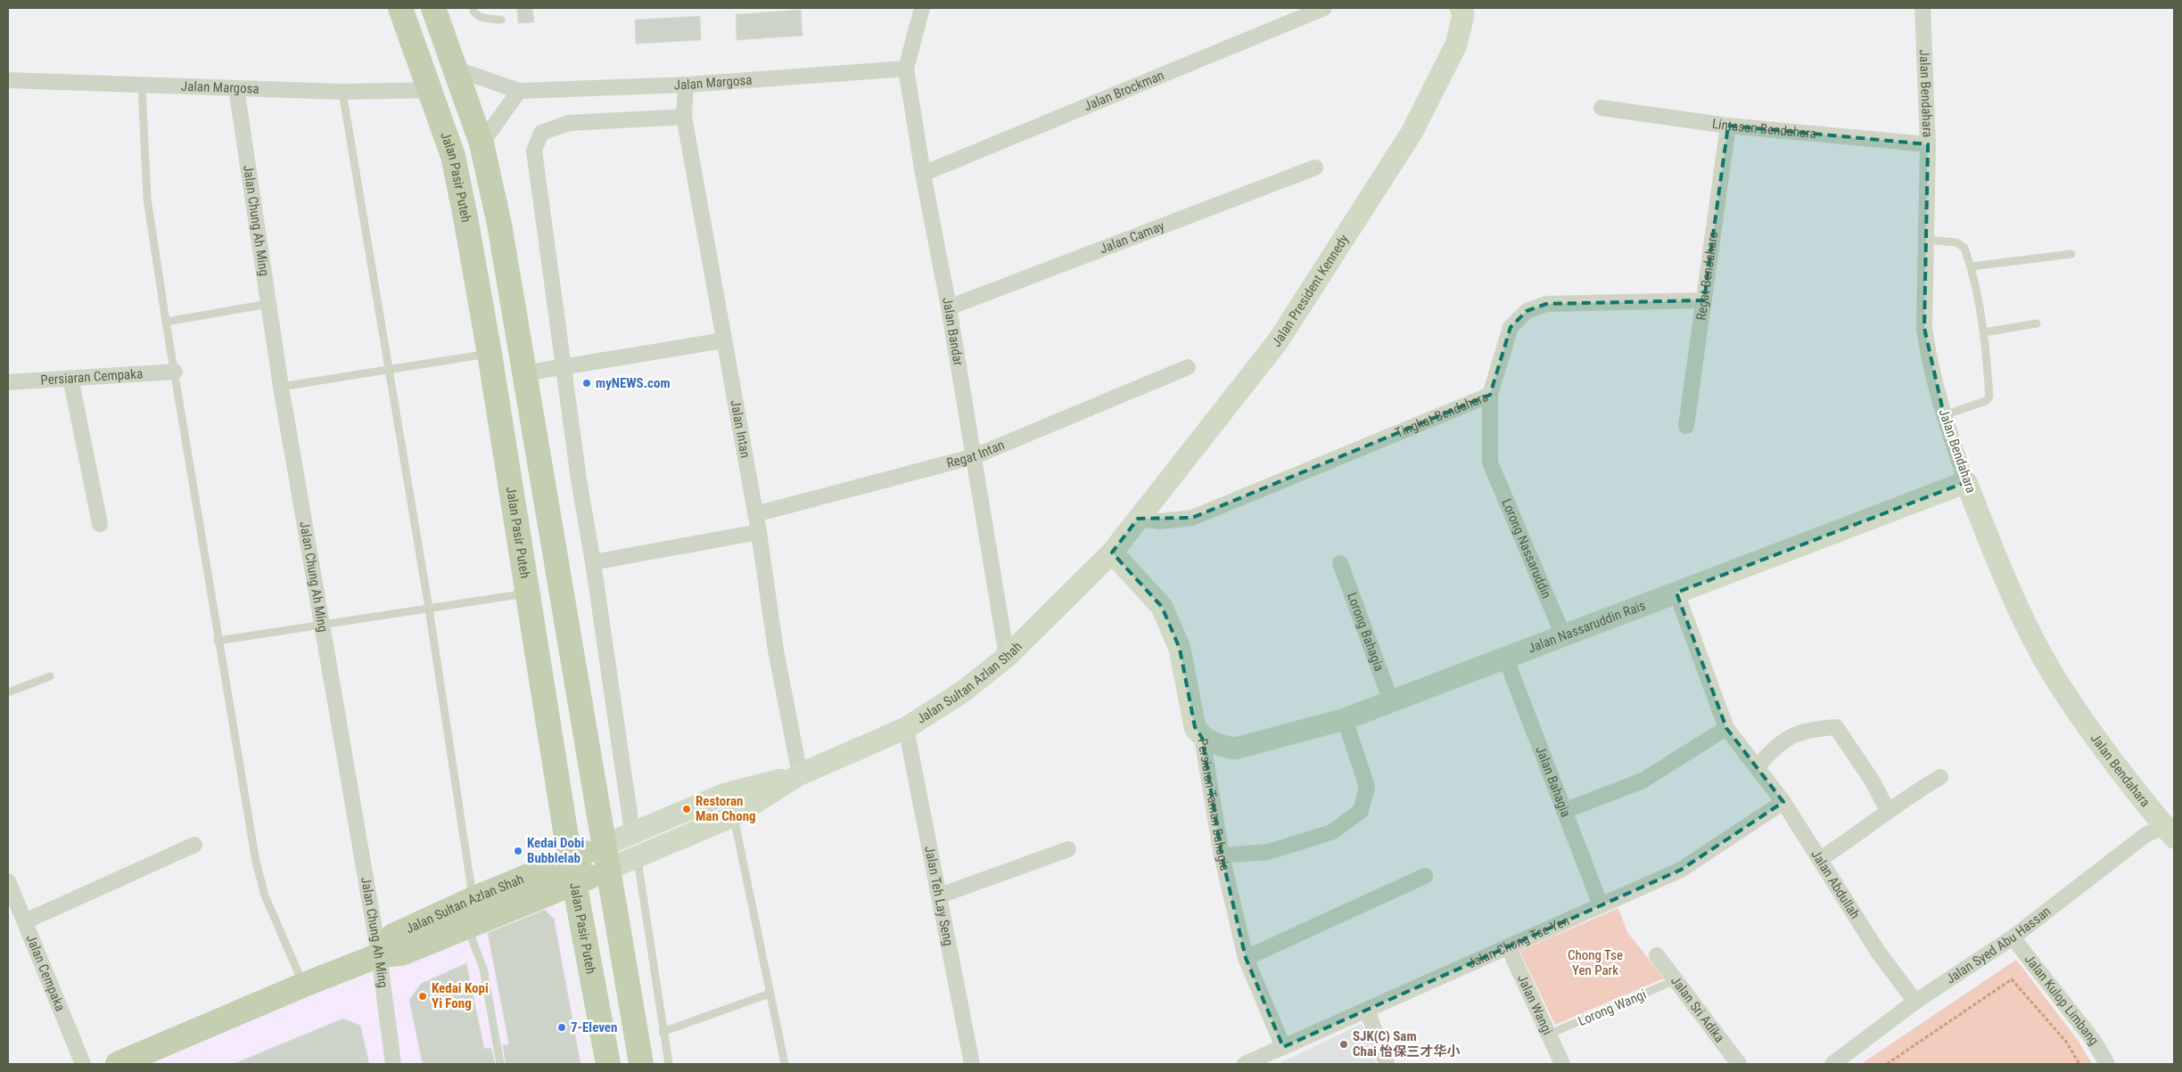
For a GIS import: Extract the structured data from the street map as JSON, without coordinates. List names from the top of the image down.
{
  "streets": {
    "main road": [
      "Jalan Bendahara",
      "Jalan Pasir Puteh",
      "Jalan President Kennedy",
      "Jalan Nassaruddin Rais",
      "Jalan Sultan Azlan Shah",
      "Persiaran Taman Bahagia"
    ],
    "street": [
      "Jalan Margosa",
      "Jalan Brockman",
      "Lintasan Bendahara",
      "Jalan Chung Ah Ming",
      "Jalan Camay",
      "Regat Bendahara",
      "Jalan Bandar",
      "Persiaran Cempaka",
      "Tingkat Bendahara",
      "Jalan Intan",
      "Regat Intan",
      "Lorong Nassaruddin",
      "Lorong Bahagia",
      "Jalan Bahagia",
      "Jalan Abdullah",
      "Jalan Teh Lay Seng",
      "Jalan Chong Tse Yen",
      "Jalan Syed Abu Hassan",
      "Jalan Cempaka",
      "Jalan Kulop Limbang",
      "Jalan Wangi",
      "Jalan Sri Adika"
    ],
    "lane": ["Lorong Wangi"]
  },
  "crossings": [
    ["Jalan Margosa", "Jalan Pasir Puteh"],
    ["Jalan Margosa", "Jalan Chung Ah Ming"],
    ["Jalan Margosa", "Jalan Bandar"],
    ["Jalan Margosa", "Jalan Intan"],
    ["Jalan Brockman", "Jalan Bandar"],
    ["Jalan Bendahara", "Lintasan Bendahara"],
    ["Jalan Bendahara", "Jalan Nassaruddin Rais"],
    ["Jalan Bendahara", "Jalan Syed Abu Hassan"],
    ["Lintasan Bendahara", "Regat Bendahara"],
    ["Jalan Pasir Puteh", "Jalan Sultan Azlan Shah"],
    ["Jalan Chung Ah Ming", "Jalan Sultan Azlan Shah"],
    ["Jalan Camay", "Jalan Bandar"],
    ["Regat Bendahara", "Tingkat Bendahara"],
    ["Jalan President Kennedy", "Tingkat Bendahara"],
    ["Jalan President Kennedy", "Jalan Sultan Azlan Shah"],
    ["Jalan President Kennedy", "Persiaran Taman Bahagia"],
    ["Jalan Bandar", "Regat Intan"],
    ["Jalan Bandar", "Jalan Sultan Azlan Shah"],
    ["Tingkat Bendahara", "Lorong Nassaruddin"],
    ["Jalan Intan", "Regat Intan"],
    ["Jalan Intan", "Jalan Sultan Azlan Shah"],
    ["Lorong Nassaruddin", "Jalan Nassaruddin Rais"],
    ["Jalan Nassaruddin Rais", "Lorong Bahagia"],
    ["Jalan Nassaruddin Rais", "Jalan Bahagia"],
    ["Jalan Nassaruddin Rais", "Persiaran Taman Bahagia"],
    ["Jalan Nassaruddin Rais", "Jalan Abdullah"],
    ["Jalan Sultan Azlan Shah", "Persiaran Taman Bahagia"],
    ["Jalan Sultan Azlan Shah", "Jalan Teh Lay Seng"],
    ["Jalan Bahagia", "Jalan Chong Tse Yen"],
    ["Persiaran Taman Bahagia", "Jalan Chong Tse Yen"],
    ["Jalan Abdullah", "Jalan Chong Tse Yen"],
    ["Jalan Abdullah", "Jalan Syed Abu Hassan"],
    ["Jalan Chong Tse Yen", "Jalan Wangi"],
    ["Jalan Syed Abu Hassan", "Jalan Kulop Limbang"],
    ["Jalan Wangi", "Lorong Wangi"],
    ["Lorong Wangi", "Jalan Sri Adika"]
  ],
  "parks": ["Chong Tse Yen Park"],
  "places": [
    "myNEWS.com",
    "Restoran Man Chong",
    "Kedai Dobi Bubblelab",
    "Kedai Kopi Yi Fong",
    "7-Eleven",
    "SJK(C) Sam Chai 怡保三才华小"
  ]
}
